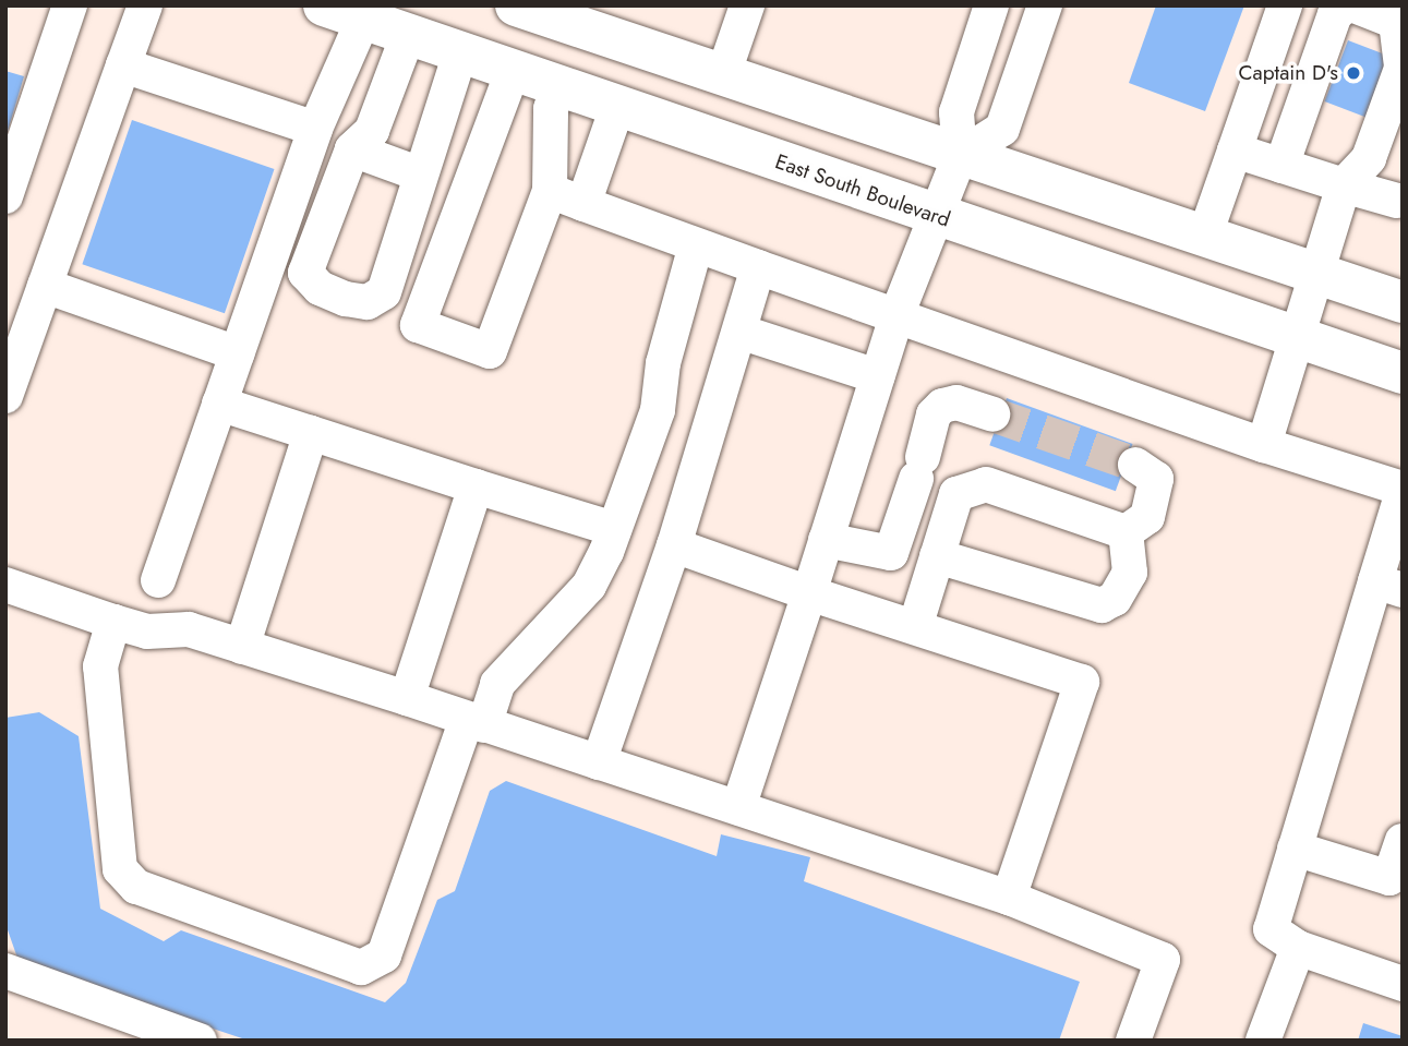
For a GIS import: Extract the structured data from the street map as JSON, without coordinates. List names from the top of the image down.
{
  "streets": {
    "highway": ["East South Boulevard"]
  },
  "places": ["Captain D's"]
}
